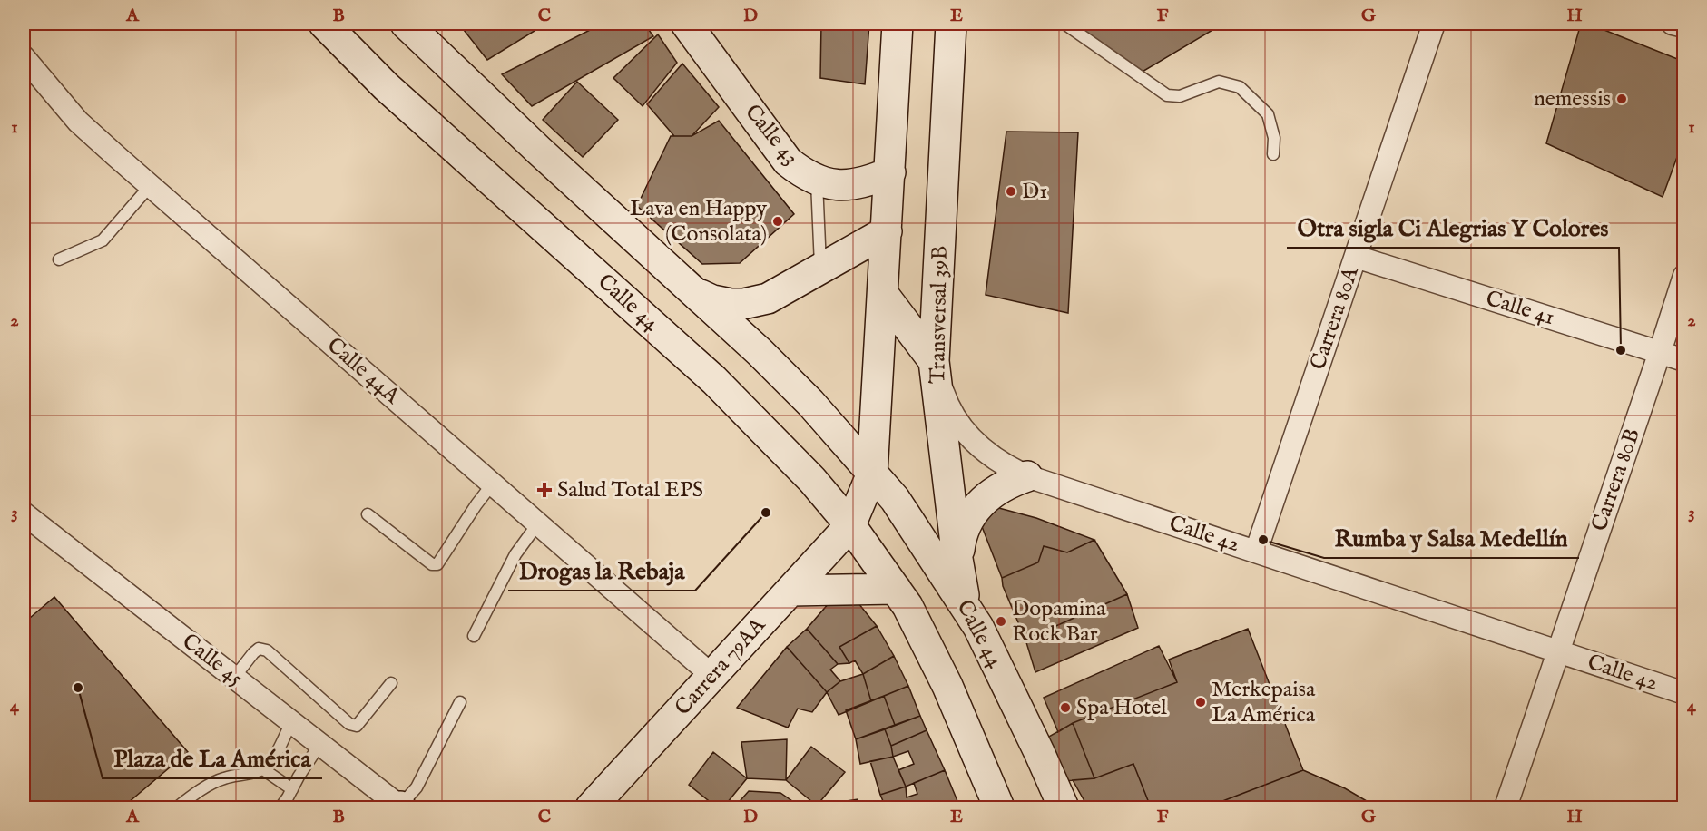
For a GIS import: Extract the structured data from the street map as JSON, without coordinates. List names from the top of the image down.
{
  "streets": {
    "main road": [
      "Calle 43",
      "Calle 44",
      "Transversal 39B",
      "Carrera 79AA"
    ],
    "street": [
      "Calle 41",
      "Carrera 80A",
      "Calle 44A",
      "Carrera 80B",
      "Calle 42",
      "Calle 45"
    ]
  },
  "crossings": [
    ["Calle 44", "Transversal 39B"],
    ["Calle 44", "Carrera 79AA"],
    ["Calle 41", "Carrera 80A"],
    ["Calle 41", "Carrera 80B"],
    ["Transversal 39B", "Calle 42"],
    ["Carrera 80A", "Calle 42"],
    ["Calle 44A", "Carrera 79AA"],
    ["Carrera 80B", "Calle 42"]
  ],
  "places": {
    "other": [
      "nemessis",
      "D1",
      "Lava en Happy (Consolata)",
      "Otra sigla Ci Alegrias Y Colores",
      "Drogas la Rebaja",
      "Rumba y Salsa Medellín",
      "Dopamina Rock Bar",
      "Plaza de La América",
      "Merkepaisa La América",
      "Spa Hotel"
    ],
    "health": ["Salud Total EPS"]
  },
  "grid": {
    "columns": [
      "A",
      "B",
      "C",
      "D",
      "E",
      "F",
      "G",
      "H"
    ],
    "rows": [
      "1",
      "2",
      "3",
      "4"
    ]
  }
}
